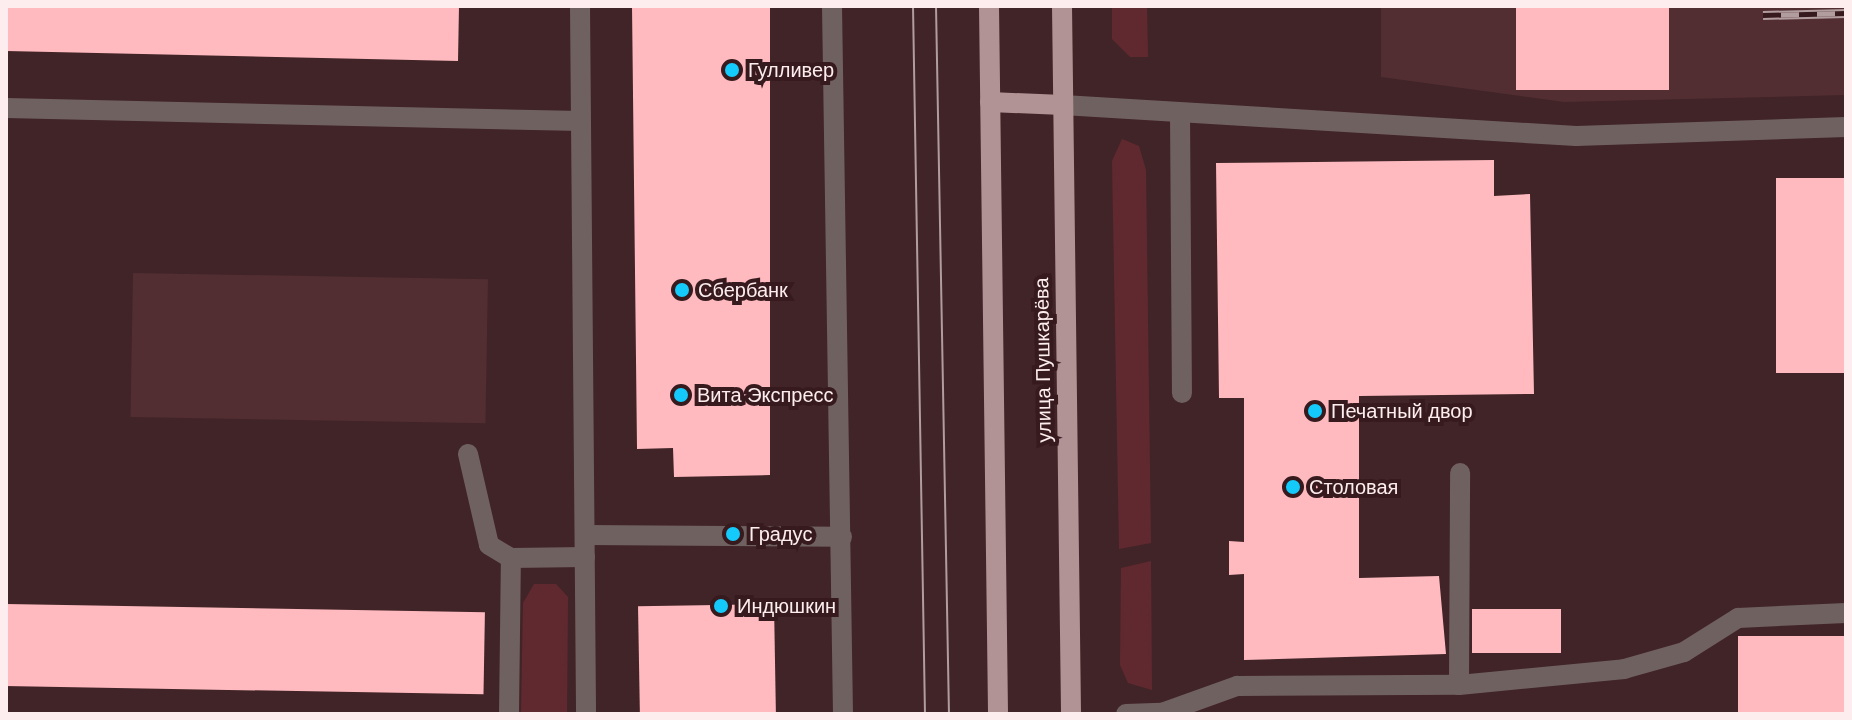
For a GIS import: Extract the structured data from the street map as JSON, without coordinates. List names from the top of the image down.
{
  "streets": {
    "main road": ["улица Пушкарёва"]
  },
  "places": [
    "Гулливер",
    "Сбербанк",
    "Вита Экспресс",
    "Печатный двор",
    "Столовая",
    "Градус",
    "Индюшкин"
  ]
}
